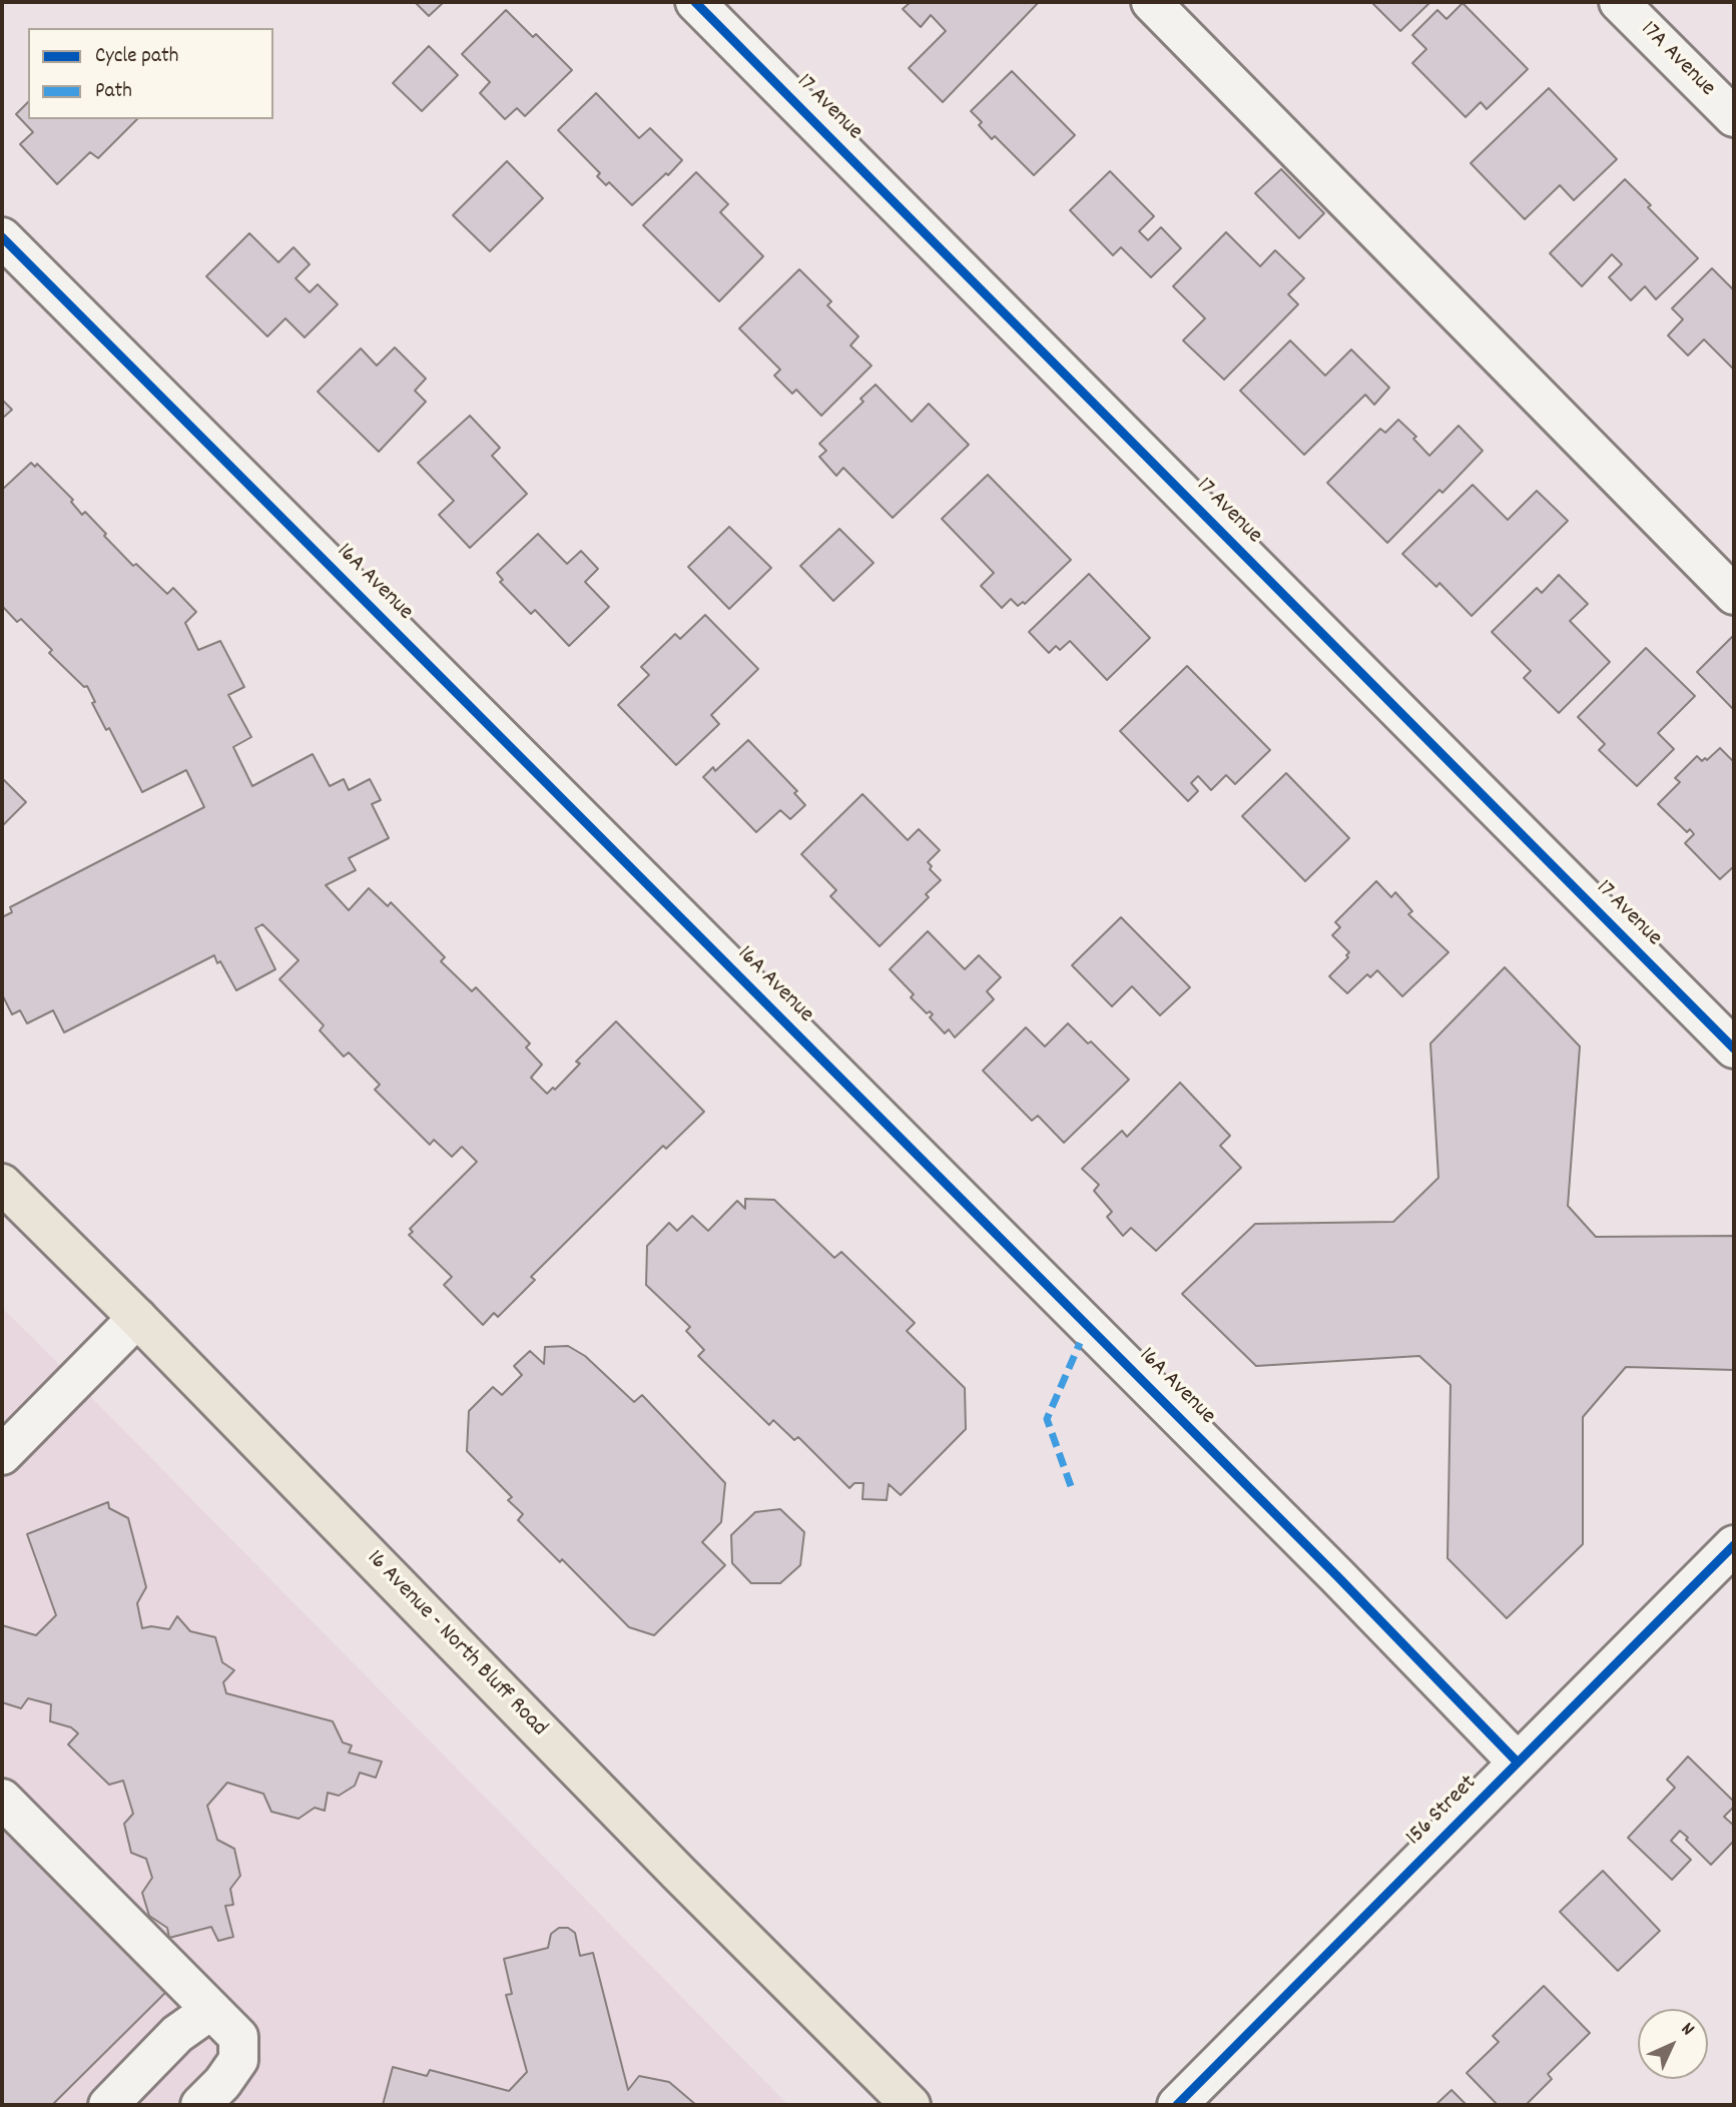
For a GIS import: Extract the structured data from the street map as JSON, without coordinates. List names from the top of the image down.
{
  "streets": {
    "main road": ["16 Avenue - North Bluff Road"],
    "street": [
      "17A Avenue",
      "17 Avenue",
      "16A Avenue",
      "156 Street"
    ]
  },
  "crossings": [
    ["16A Avenue", "156 Street"]
  ],
  "legend": ["Cycle path", "Path"],
  "north": "top right"
}
